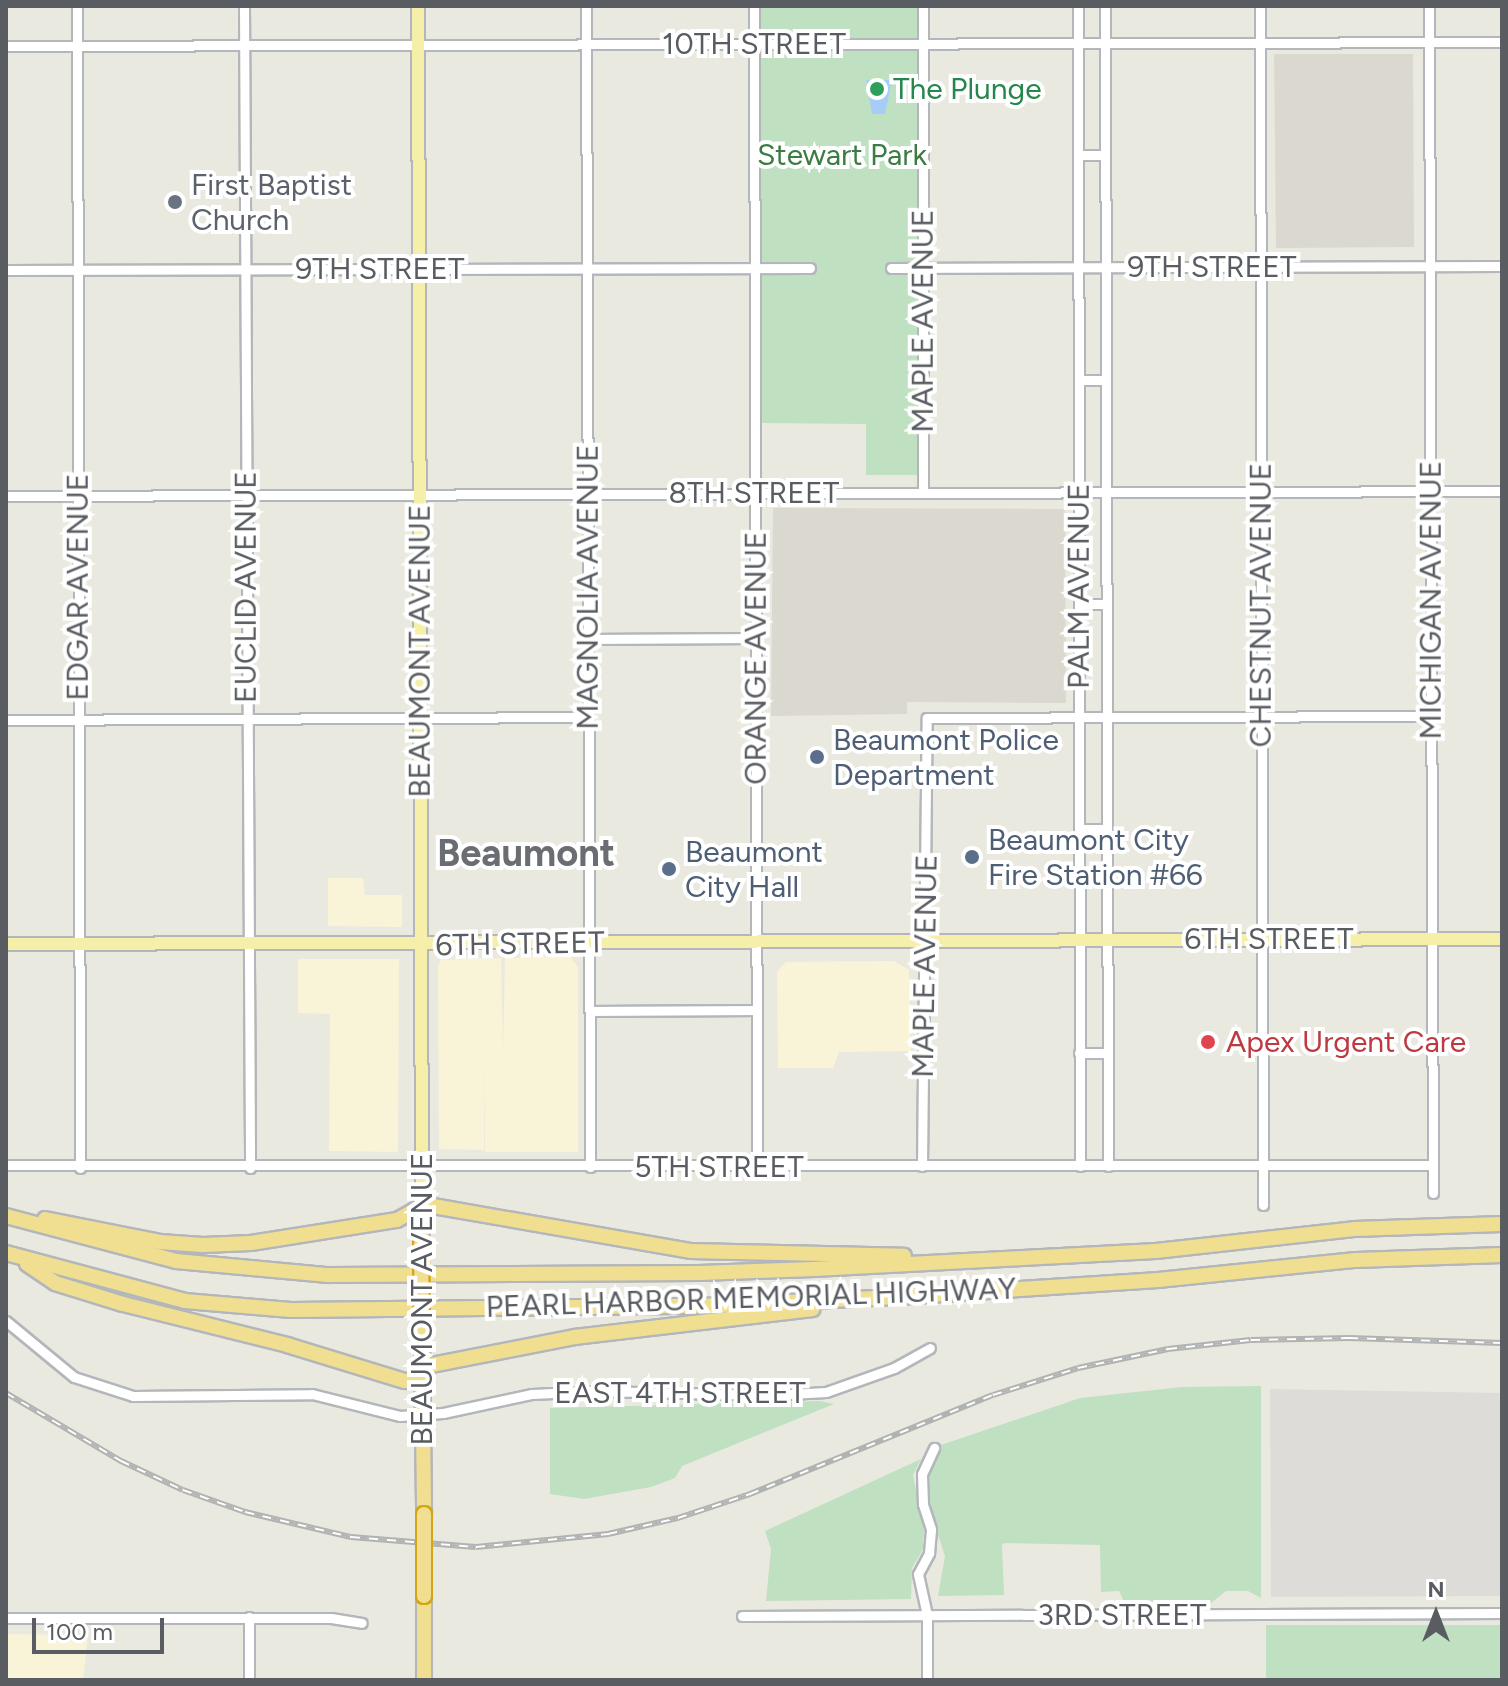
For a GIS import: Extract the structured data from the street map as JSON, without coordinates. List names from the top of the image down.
{
  "streets": {
    "highway": ["BEAUMONT AVENUE", "PEARL HARBOR MEMORIAL HIGHWAY"],
    "main road": ["6TH STREET"],
    "street": [
      "10TH STREET",
      "9TH STREET",
      "MAPLE AVENUE",
      "8TH STREET",
      "PALM AVENUE",
      "EDGAR AVENUE",
      "EUCLID AVENUE",
      "MAGNOLIA AVENUE",
      "MICHIGAN AVENUE",
      "CHESTNUT AVENUE",
      "ORANGE AVENUE",
      "5TH STREET",
      "EAST 4TH STREET",
      "3RD STREET"
    ]
  },
  "crossings": [
    ["10TH STREET", "MAPLE AVENUE"],
    ["10TH STREET", "PALM AVENUE"],
    ["10TH STREET", "EDGAR AVENUE"],
    ["10TH STREET", "EUCLID AVENUE"],
    ["10TH STREET", "MAGNOLIA AVENUE"],
    ["10TH STREET", "MICHIGAN AVENUE"],
    ["10TH STREET", "CHESTNUT AVENUE"],
    ["10TH STREET", "BEAUMONT AVENUE"],
    ["10TH STREET", "ORANGE AVENUE"],
    ["9TH STREET", "MAPLE AVENUE"],
    ["9TH STREET", "PALM AVENUE"],
    ["9TH STREET", "EDGAR AVENUE"],
    ["9TH STREET", "EUCLID AVENUE"],
    ["9TH STREET", "MAGNOLIA AVENUE"],
    ["9TH STREET", "MICHIGAN AVENUE"],
    ["9TH STREET", "CHESTNUT AVENUE"],
    ["9TH STREET", "BEAUMONT AVENUE"],
    ["9TH STREET", "ORANGE AVENUE"],
    ["MAPLE AVENUE", "8TH STREET"],
    ["MAPLE AVENUE", "PALM AVENUE"],
    ["MAPLE AVENUE", "6TH STREET"],
    ["MAPLE AVENUE", "5TH STREET"],
    ["8TH STREET", "PALM AVENUE"],
    ["8TH STREET", "EDGAR AVENUE"],
    ["8TH STREET", "EUCLID AVENUE"],
    ["8TH STREET", "MAGNOLIA AVENUE"],
    ["8TH STREET", "MICHIGAN AVENUE"],
    ["8TH STREET", "CHESTNUT AVENUE"],
    ["8TH STREET", "BEAUMONT AVENUE"],
    ["8TH STREET", "ORANGE AVENUE"],
    ["PALM AVENUE", "6TH STREET"],
    ["PALM AVENUE", "5TH STREET"],
    ["EDGAR AVENUE", "6TH STREET"],
    ["EDGAR AVENUE", "5TH STREET"],
    ["EUCLID AVENUE", "6TH STREET"],
    ["EUCLID AVENUE", "5TH STREET"],
    ["MAGNOLIA AVENUE", "6TH STREET"],
    ["MAGNOLIA AVENUE", "5TH STREET"],
    ["MICHIGAN AVENUE", "6TH STREET"],
    ["MICHIGAN AVENUE", "5TH STREET"],
    ["CHESTNUT AVENUE", "6TH STREET"],
    ["CHESTNUT AVENUE", "5TH STREET"],
    ["BEAUMONT AVENUE", "6TH STREET"],
    ["BEAUMONT AVENUE", "5TH STREET"],
    ["BEAUMONT AVENUE", "EAST 4TH STREET"],
    ["ORANGE AVENUE", "6TH STREET"],
    ["ORANGE AVENUE", "5TH STREET"]
  ],
  "districts": ["Beaumont"],
  "parks": ["Stewart Park"],
  "places": [
    "The Plunge",
    "First Baptist Church",
    "Beaumont Police Department",
    "Beaumont City Fire Station #66",
    "Beaumont City Hall",
    "Apex Urgent Care"
  ],
  "scale_bar": "100 m",
  "north": "top"
}
